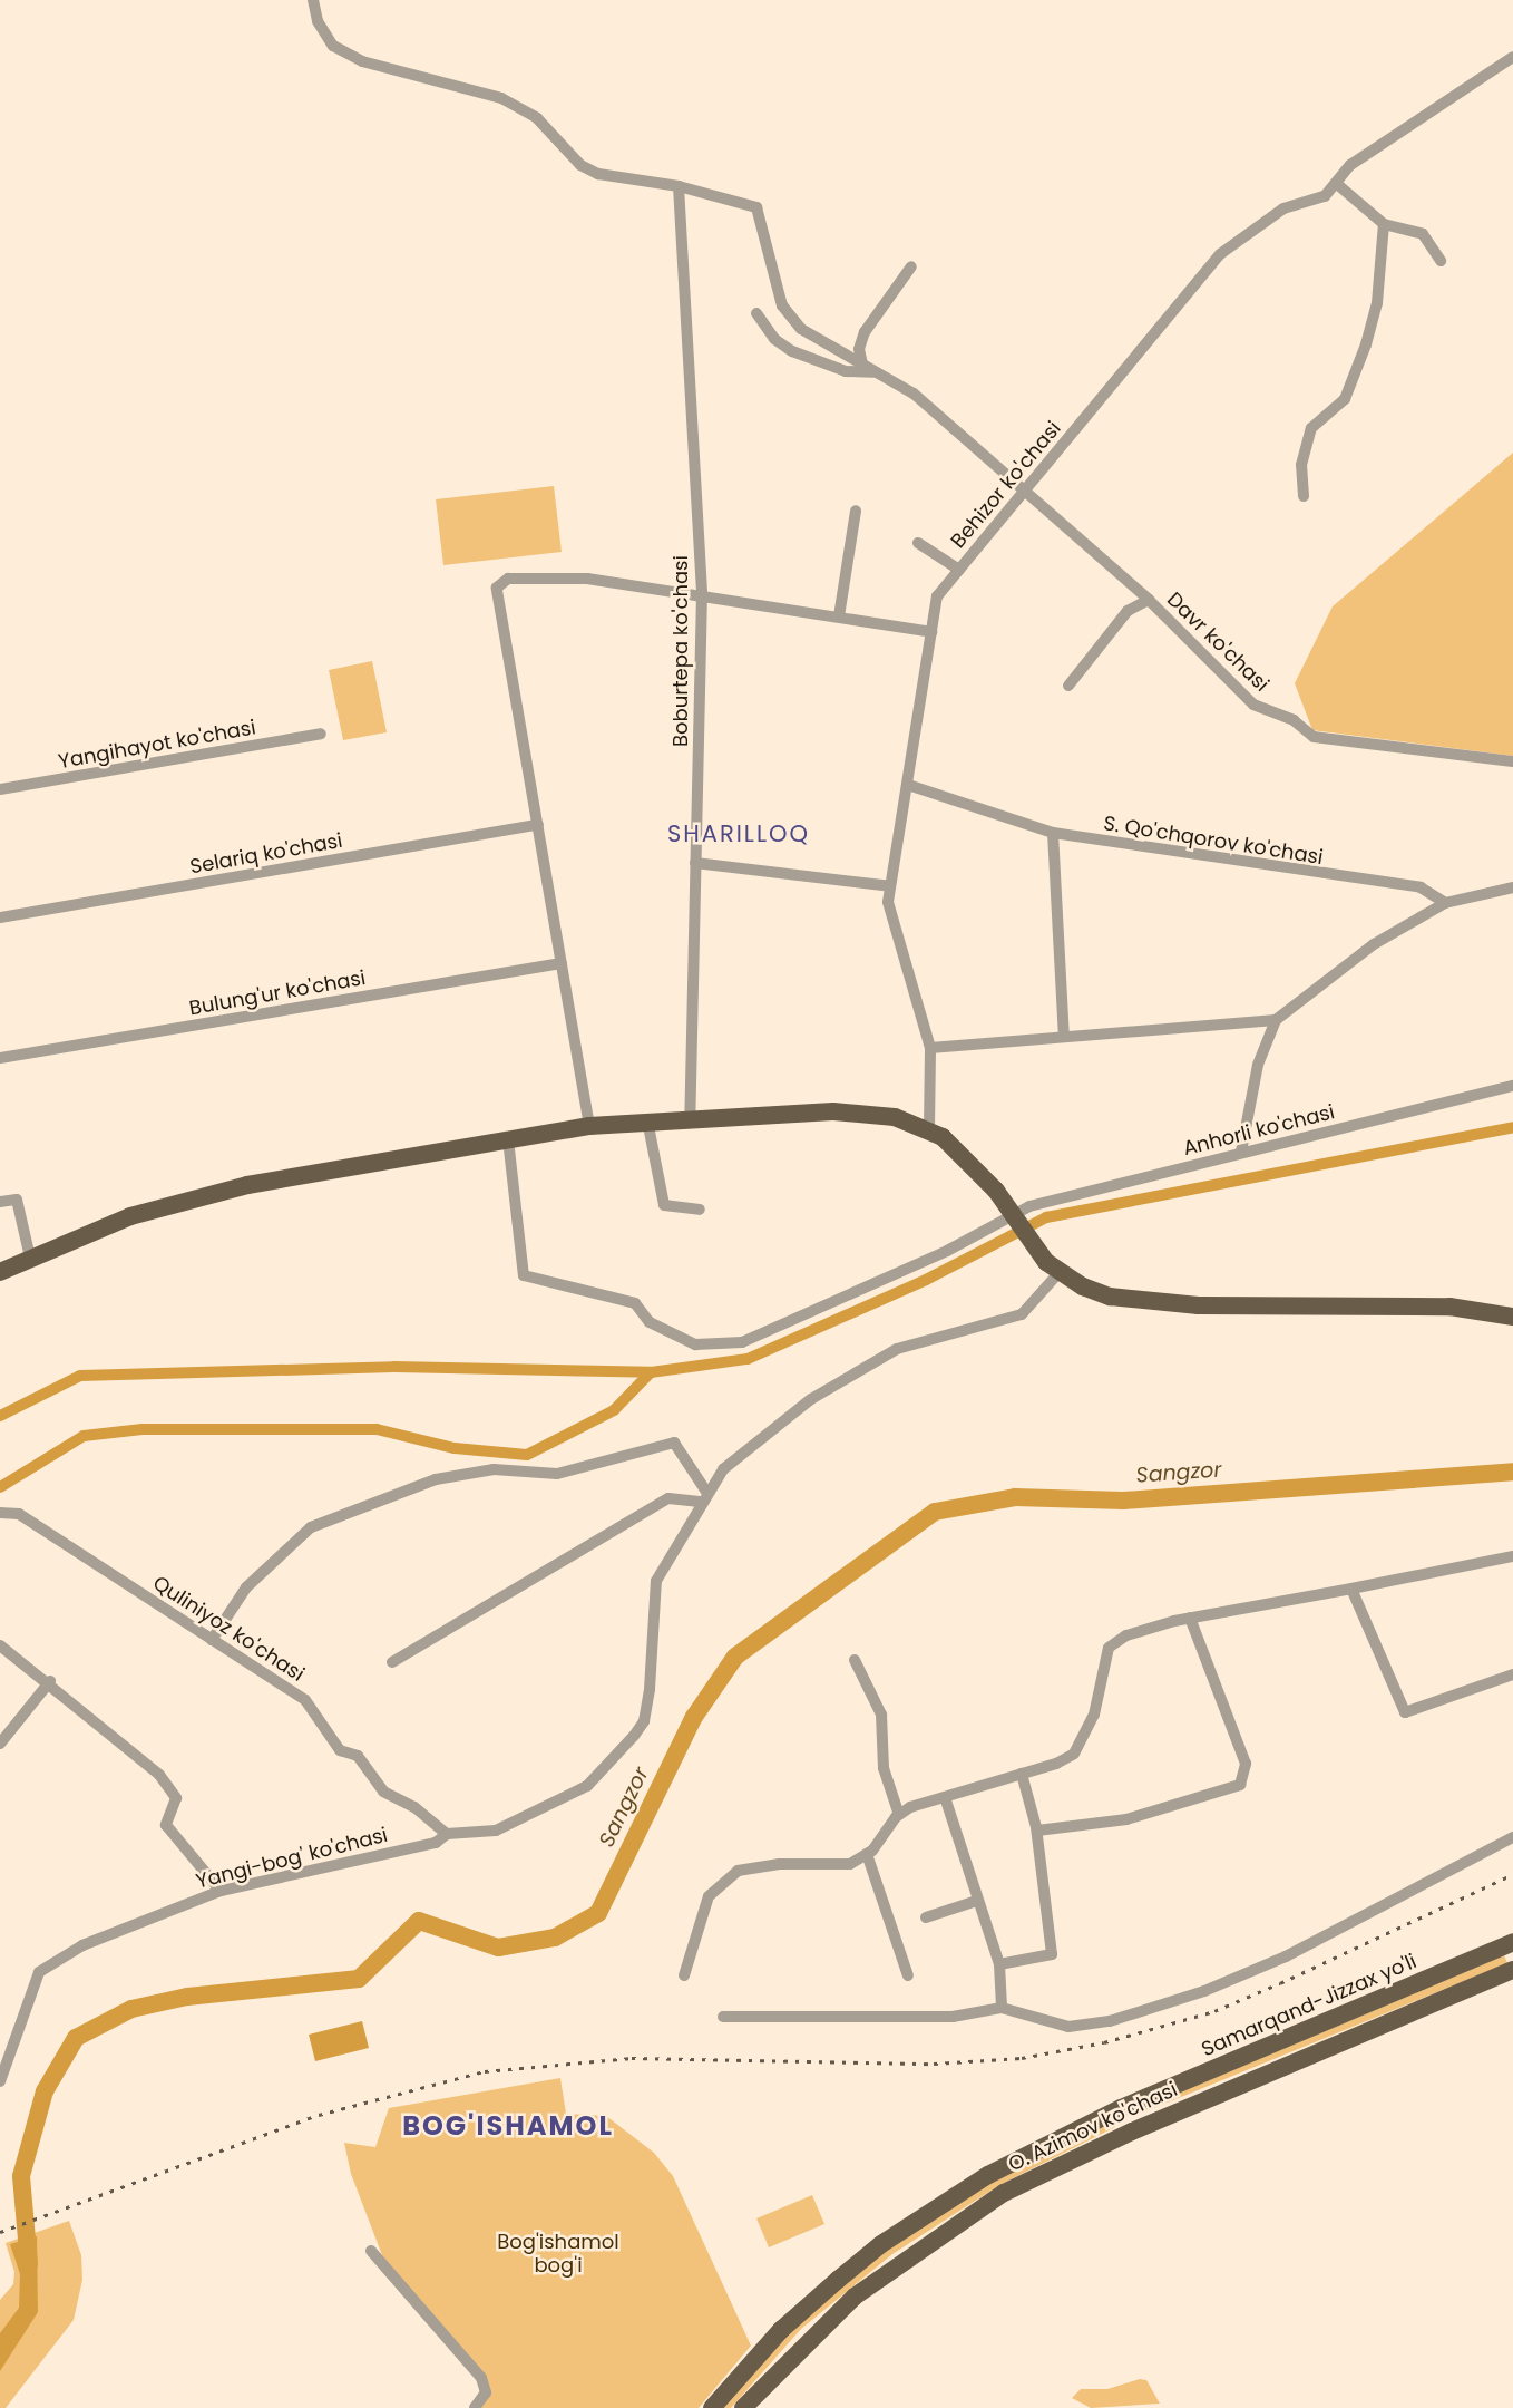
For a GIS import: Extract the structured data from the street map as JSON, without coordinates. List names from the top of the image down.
{
  "streets": {
    "main road": ["Samarqand-Jizzax yo'li", "O. Azimov ko'chasi"],
    "street": [
      "Behizor ko'chasi",
      "Davr ko'chasi",
      "Boburtepa ko'chasi",
      "Yangihayot ko'chasi",
      "S. Qo'chqorov ko'chasi",
      "Selariq ko'chasi",
      "Bulung'ur ko'chasi",
      "Anhorli ko'chasi",
      "Quliniyoz ko'chasi",
      "Yangi-bog' ko'chasi"
    ]
  },
  "crossings": [
    ["Behizor ko'chasi", "Davr ko'chasi"],
    ["Behizor ko'chasi", "S. Qo'chqorov ko'chasi"],
    ["Davr ko'chasi", "Boburtepa ko'chasi"],
    ["Quliniyoz ko'chasi", "Yangi-bog' ko'chasi"],
    ["Samarqand-Jizzax yo'li", "O. Azimov ko'chasi"]
  ],
  "districts": ["SHARILLOQ", "BOG'ISHAMOL"],
  "water": ["Sangzor"],
  "parks": ["Bog'ishamol bog'i"]
}
